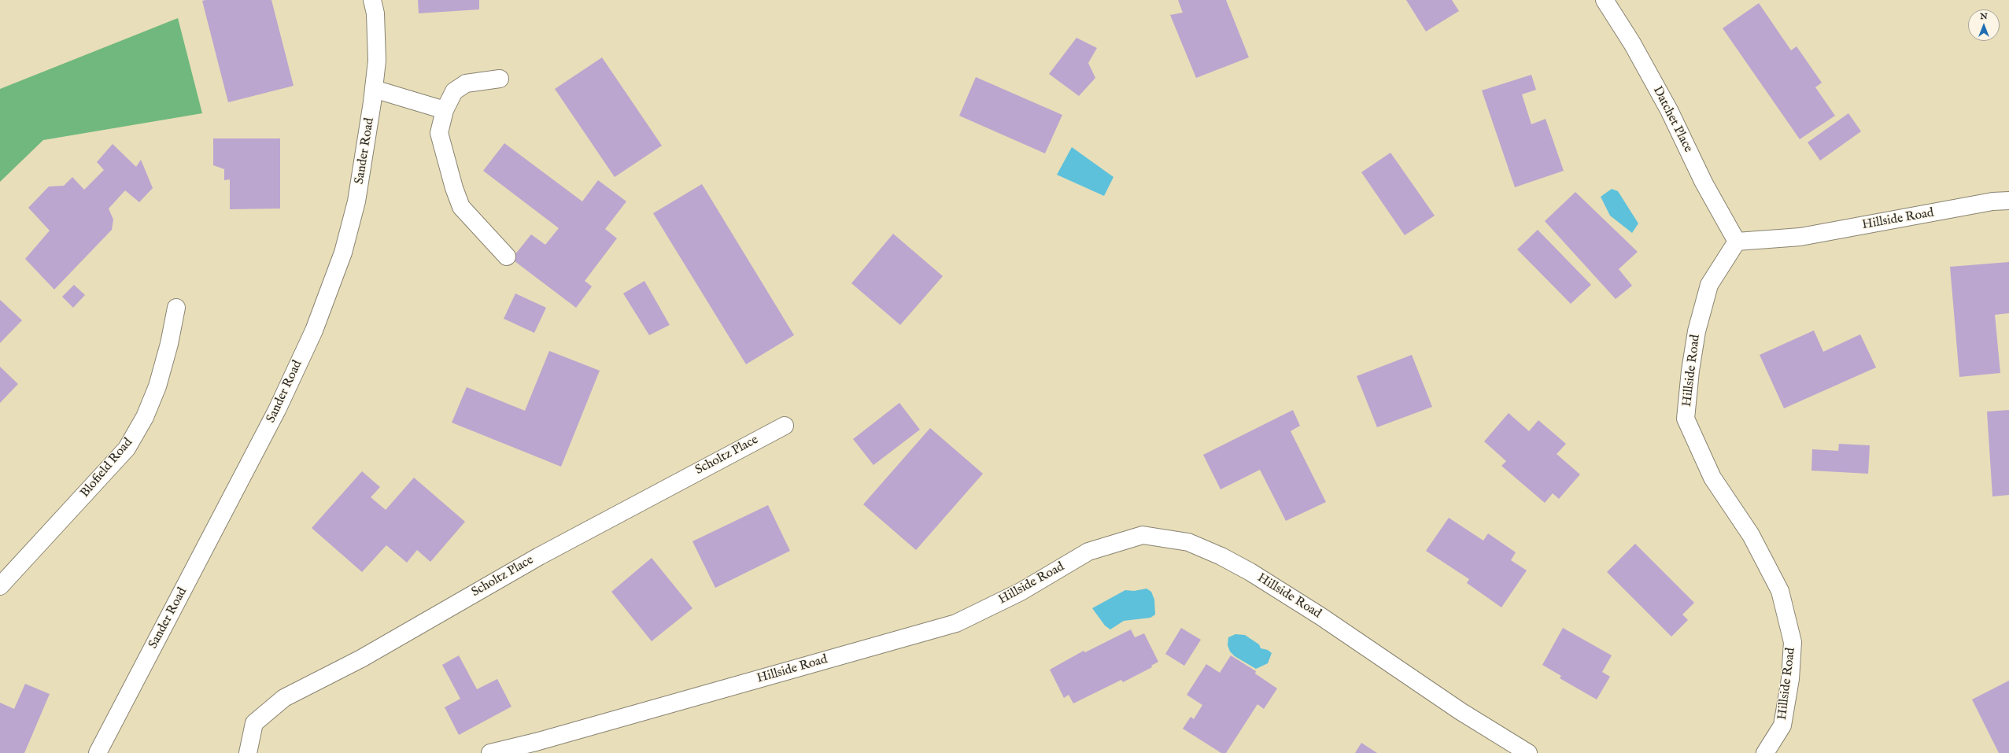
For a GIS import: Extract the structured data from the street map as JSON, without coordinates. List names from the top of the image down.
{
  "streets": {
    "street": [
      "Datchet Place",
      "Sander Road",
      "Hillside Road",
      "Scholtz Place",
      "Blofield Road"
    ]
  },
  "crossings": [
    ["Datchet Place", "Hillside Road"]
  ],
  "north": "top"
}
